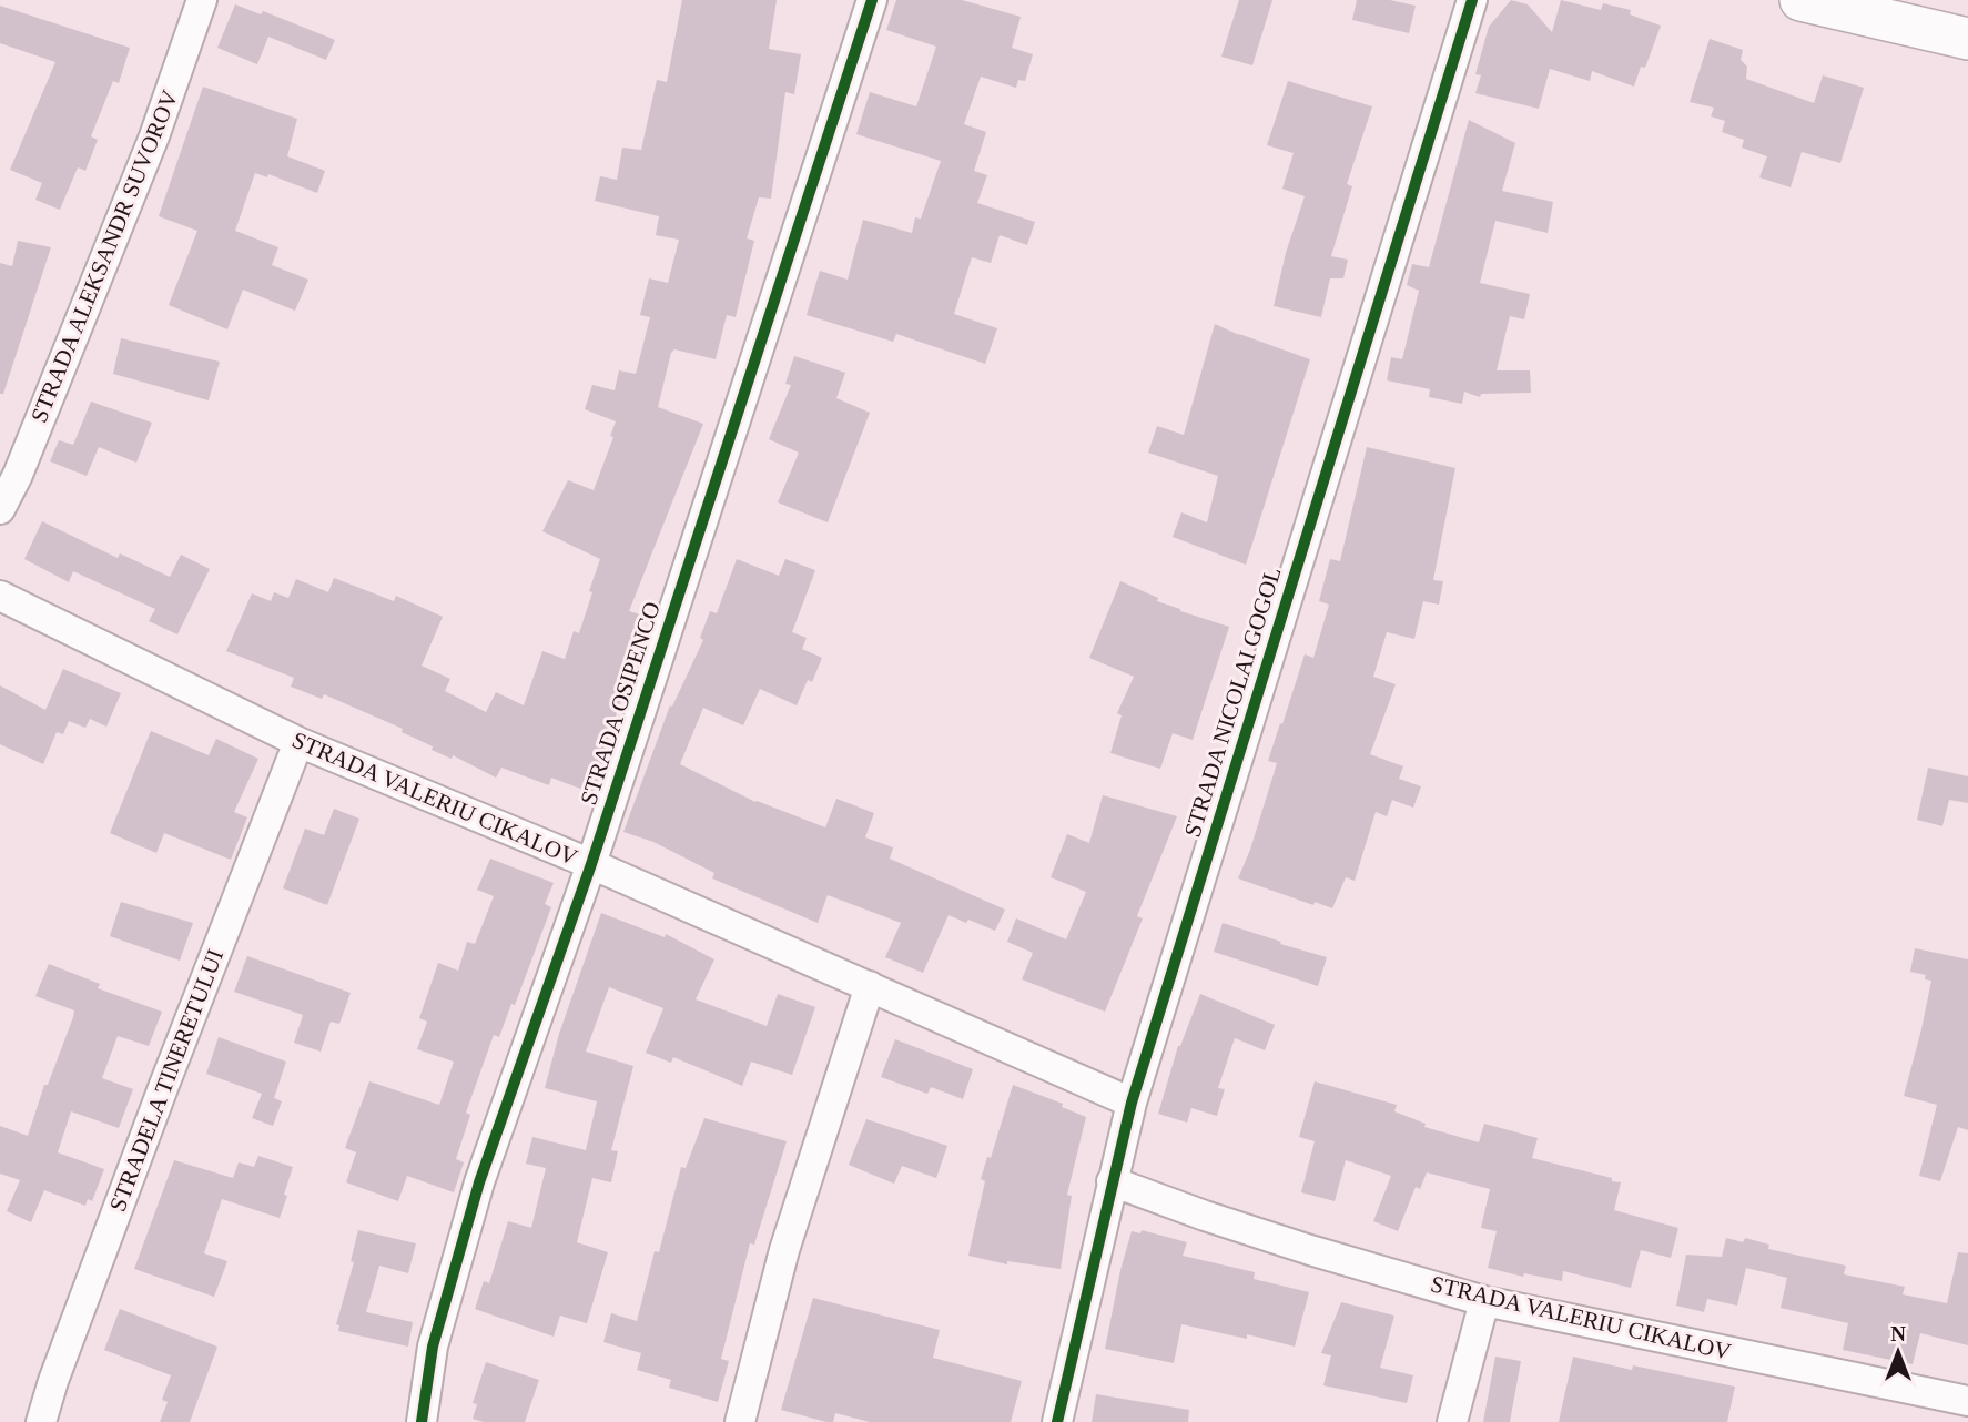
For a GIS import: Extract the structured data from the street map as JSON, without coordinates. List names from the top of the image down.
{
  "streets": {
    "street": [
      "STRADA ALEKSANDR SUVOROV",
      "STRADA NICOLAI GOGOL",
      "STRADA OSIPENCO",
      "STRADA VALERIU CIKALOV",
      "STRADELA TINERETULUI"
    ]
  },
  "crossings": [
    ["STRADA NICOLAI GOGOL", "STRADA VALERIU CIKALOV"],
    ["STRADA OSIPENCO", "STRADA VALERIU CIKALOV"],
    ["STRADA VALERIU CIKALOV", "STRADELA TINERETULUI"]
  ],
  "north": "top"
}
